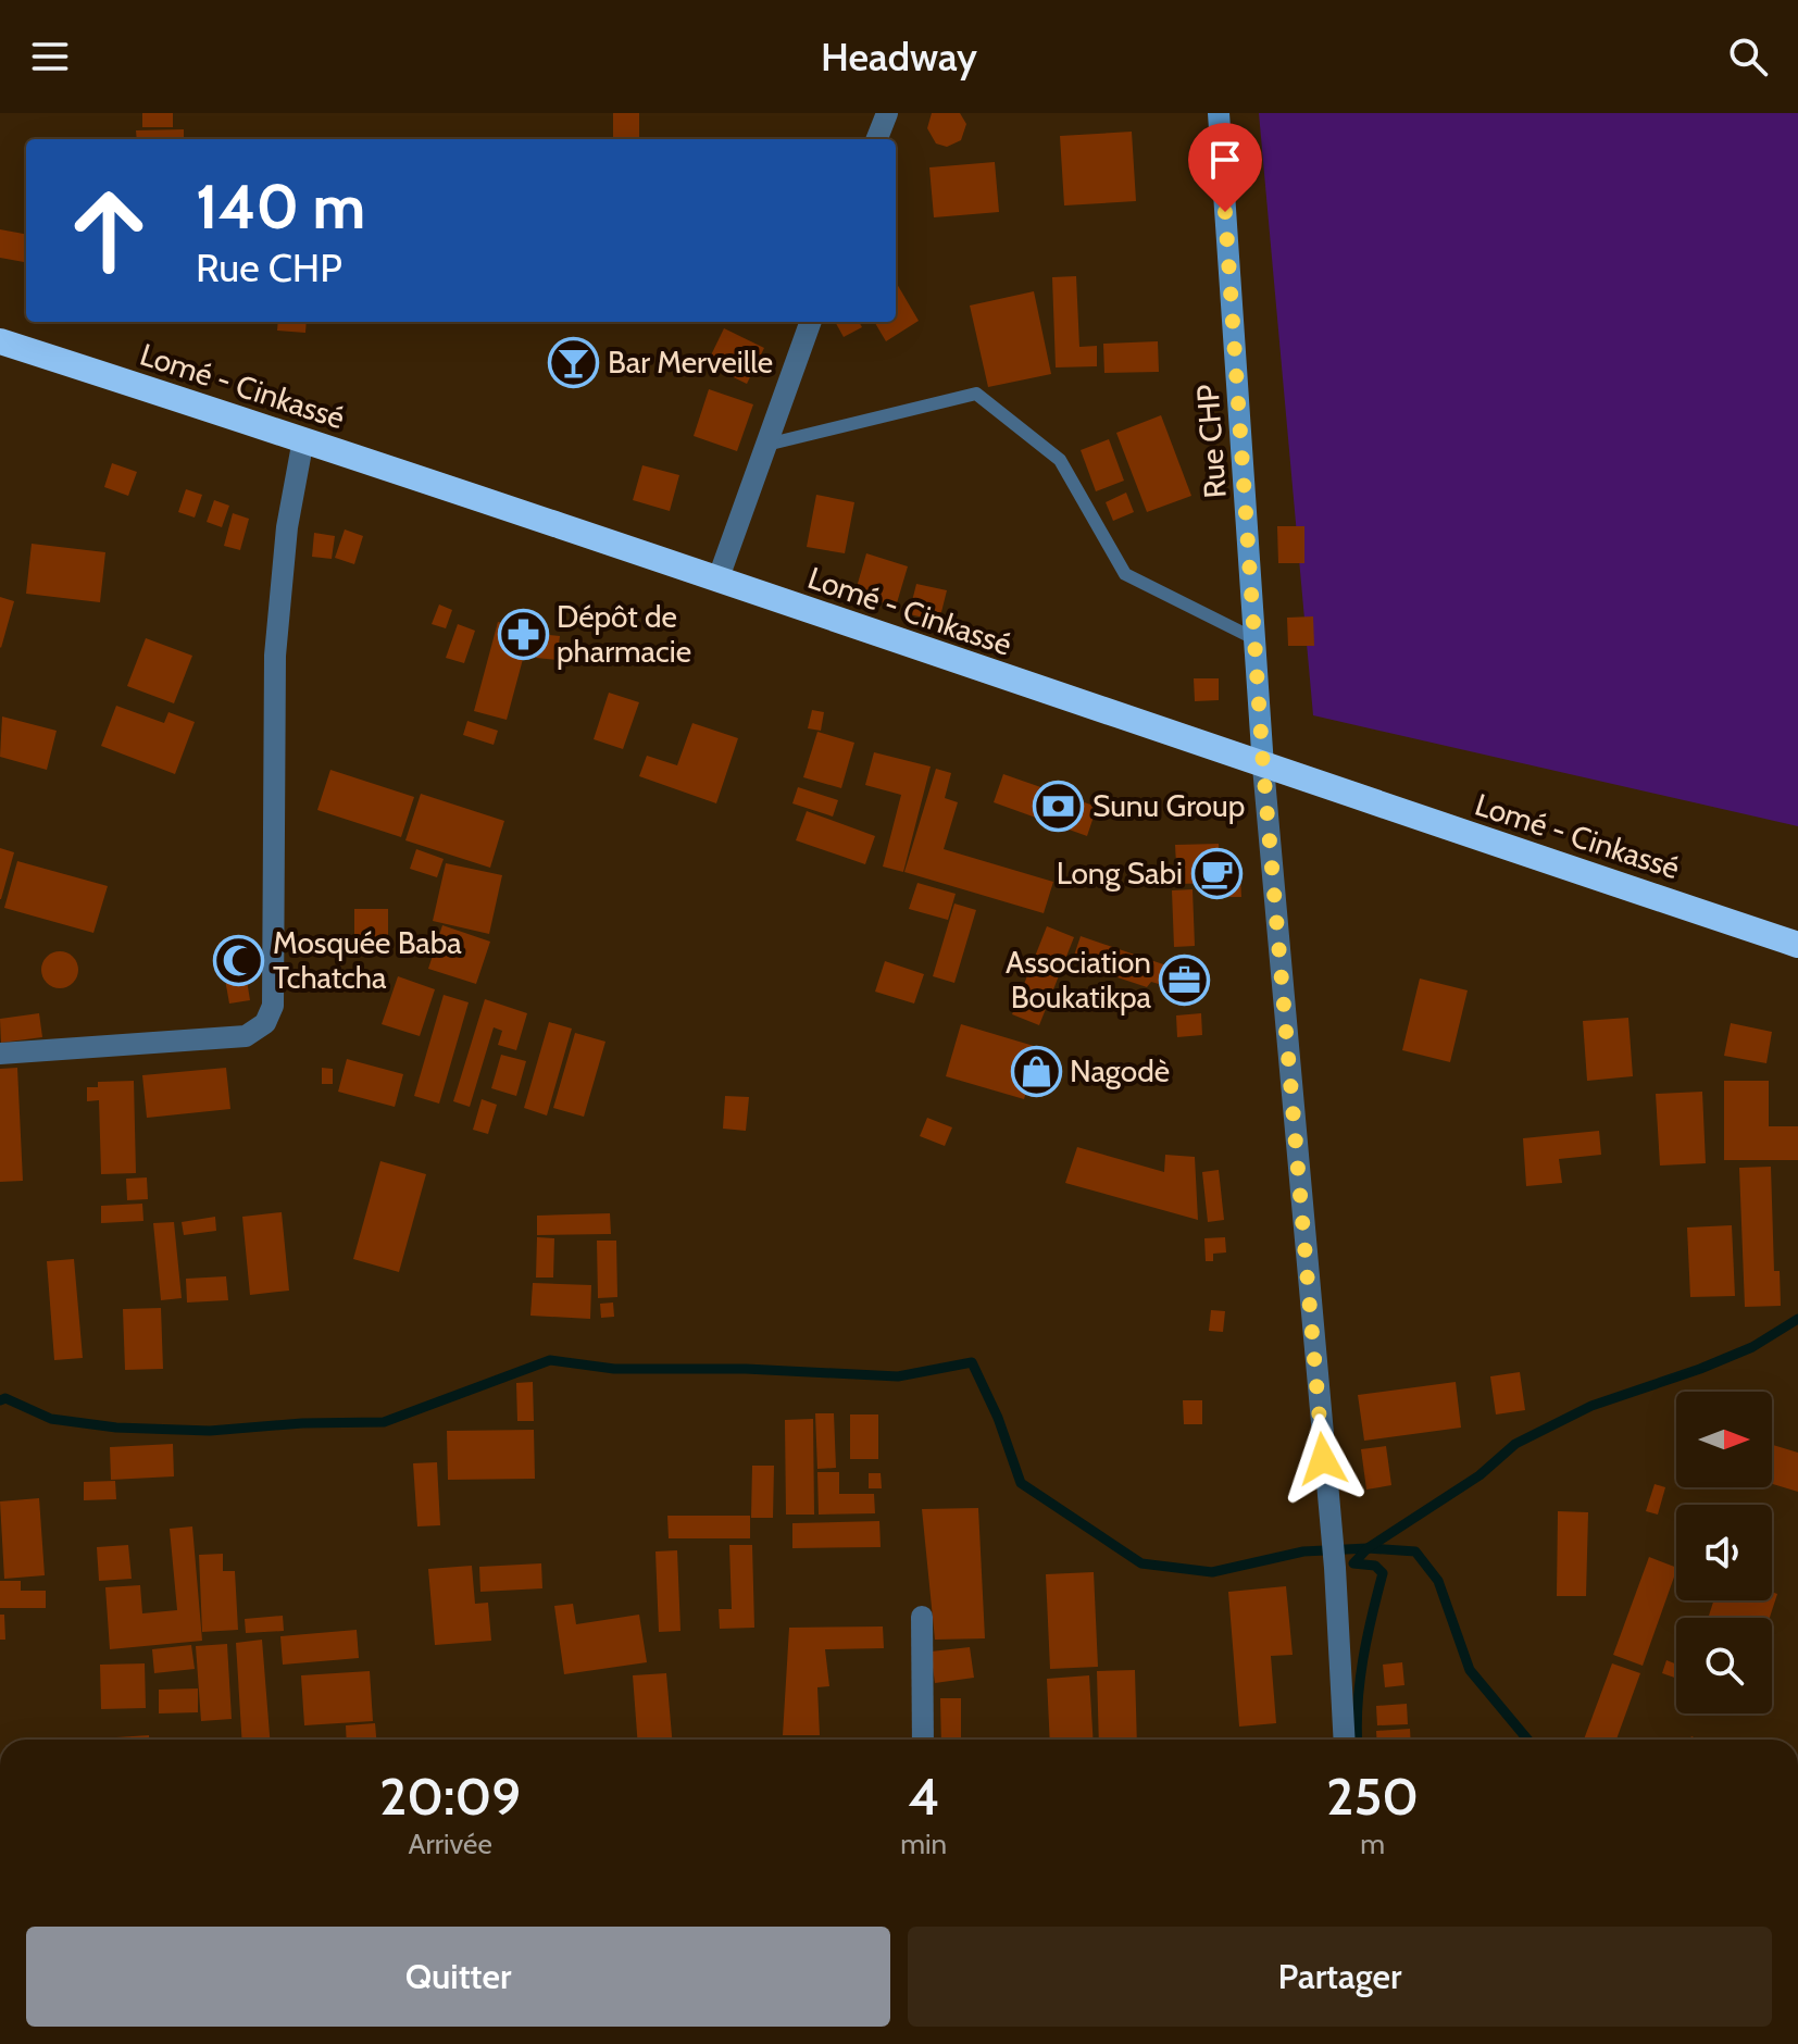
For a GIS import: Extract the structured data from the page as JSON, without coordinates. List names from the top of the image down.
{
  "streets": {
    "highway": ["Lomé - Cinkassé"],
    "street": ["Rue CHP"]
  },
  "crossings": [
    ["Lomé - Cinkassé", "Rue CHP"]
  ],
  "places": {
    "bar": ["Bar Merveille"],
    "pharmacy": ["Dépôt de pharmacie"],
    "bank": ["Sunu Group"],
    "cafe": ["Long Sabi"],
    "mosque": ["Mosquée Baba Tchatcha"],
    "office": ["Association Boukatikpa"],
    "shop": ["Nagodè"]
  },
  "north": "right",
  "page": {
    "header": "Headway",
    "turn": ["140 m", "Rue CHP"],
    "eta": [
      "20:09",
      "Arrivée",
      "4",
      "min",
      "250",
      "m"
    ],
    "buttons": ["Quitter", "Partager"]
  }
}
